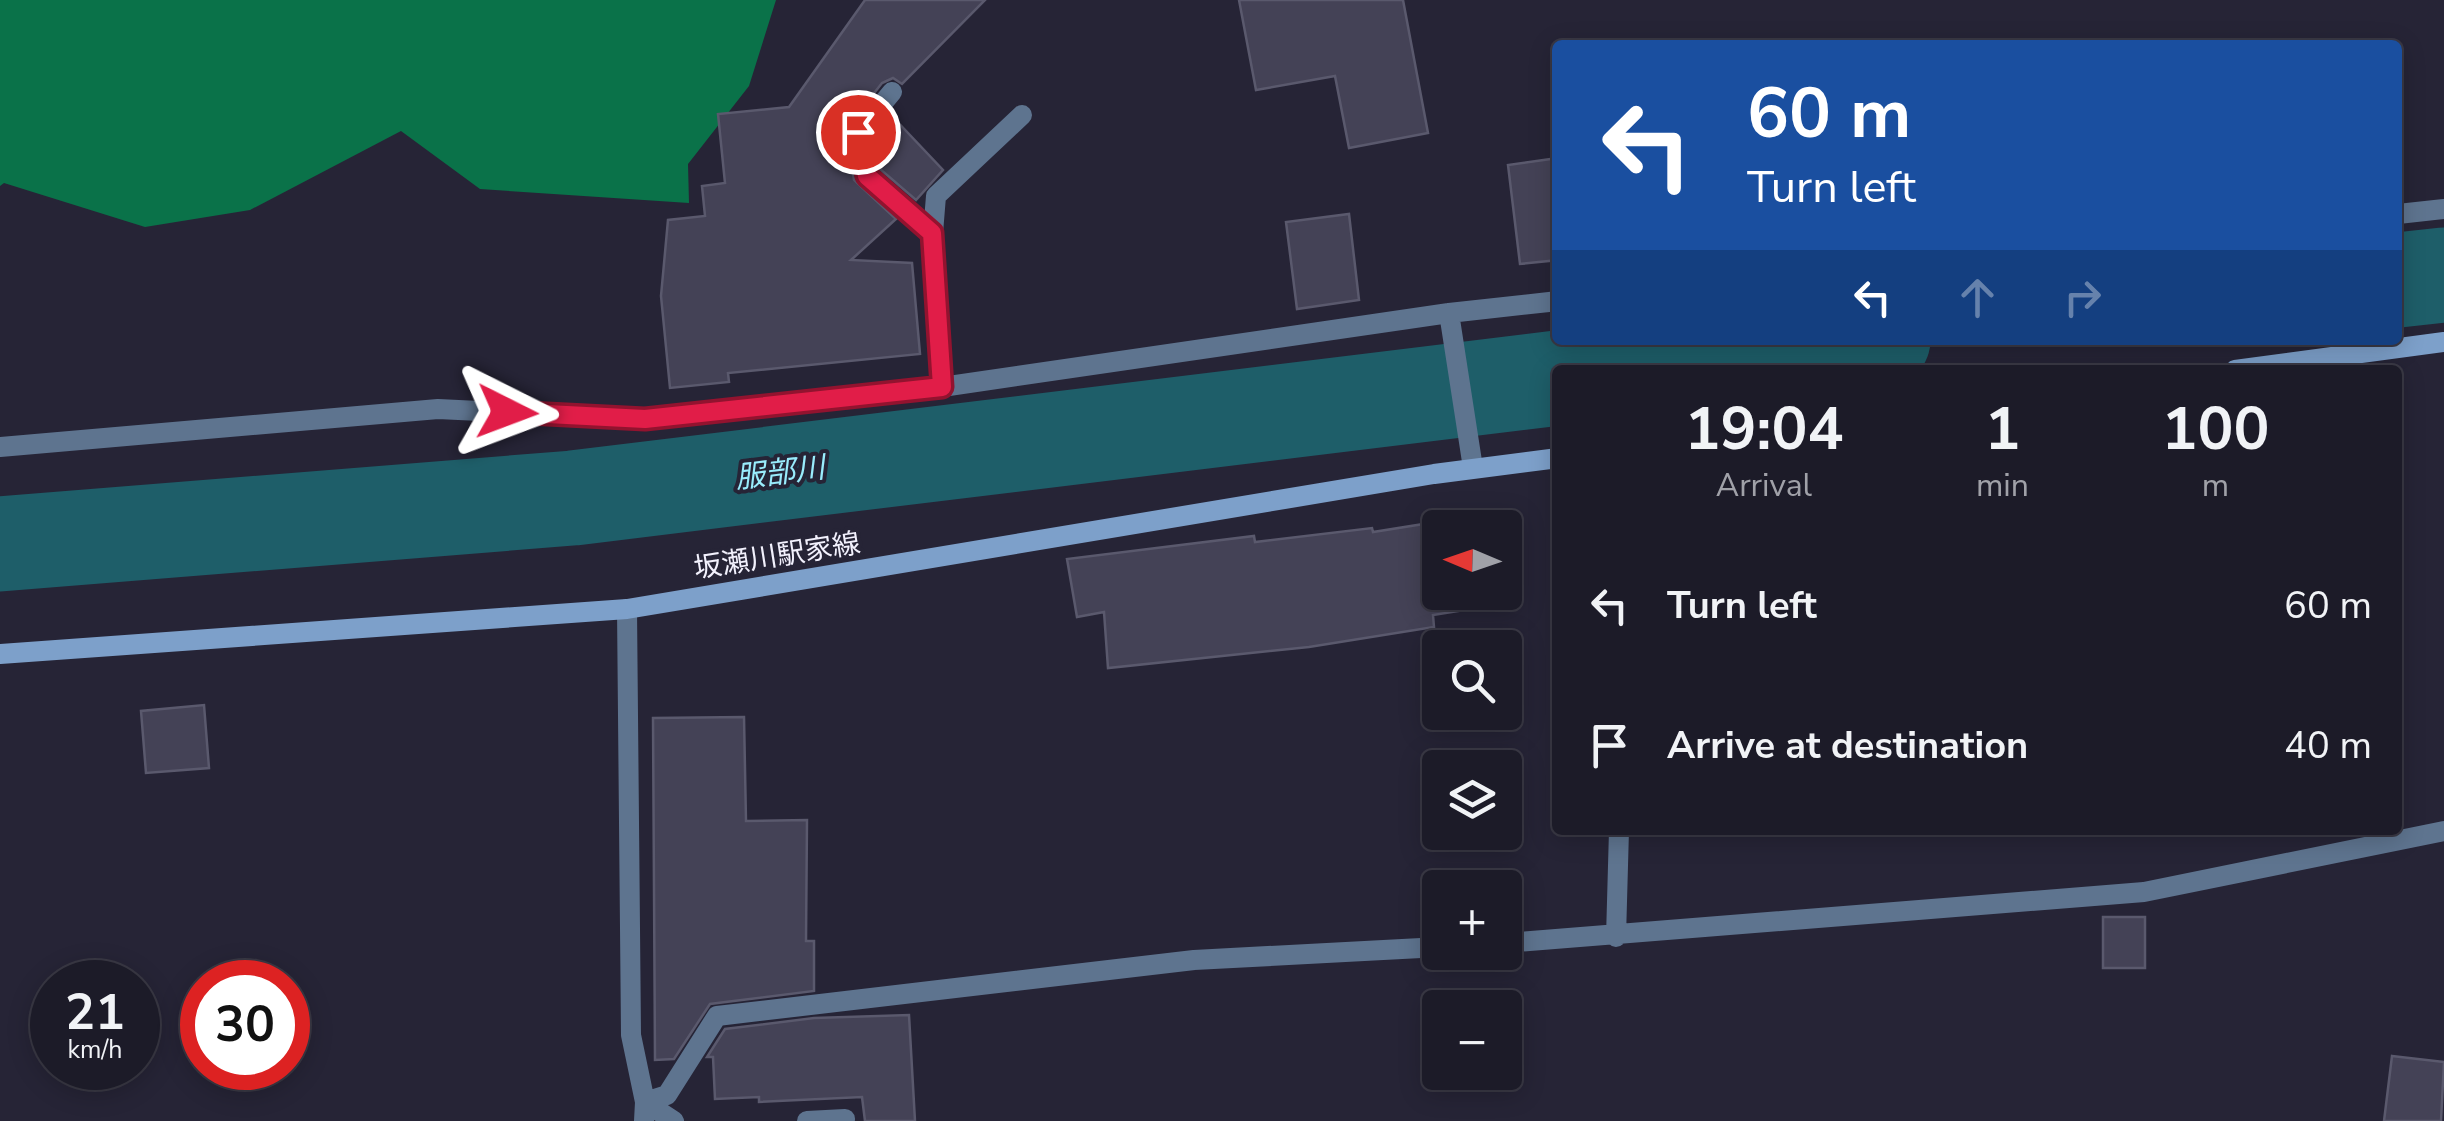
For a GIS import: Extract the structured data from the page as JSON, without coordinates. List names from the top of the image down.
{
  "streets": {
    "main road": ["坂瀬川駅家線"]
  },
  "water": ["服部川"],
  "north": "left",
  "page": {
    "turn": ["60 m", "Turn left"],
    "eta": [
      "19:04",
      "Arrival",
      "1",
      "min",
      "100",
      "m"
    ],
    "map_buttons": ["+", "−"],
    "list": [
      {
        "name": "Turn left",
        "value": "60 m"
      },
      {
        "name": "Arrive at destination",
        "value": "40 m"
      }
    ],
    "speed": "21 km/h",
    "limit": "30"
  }
}
